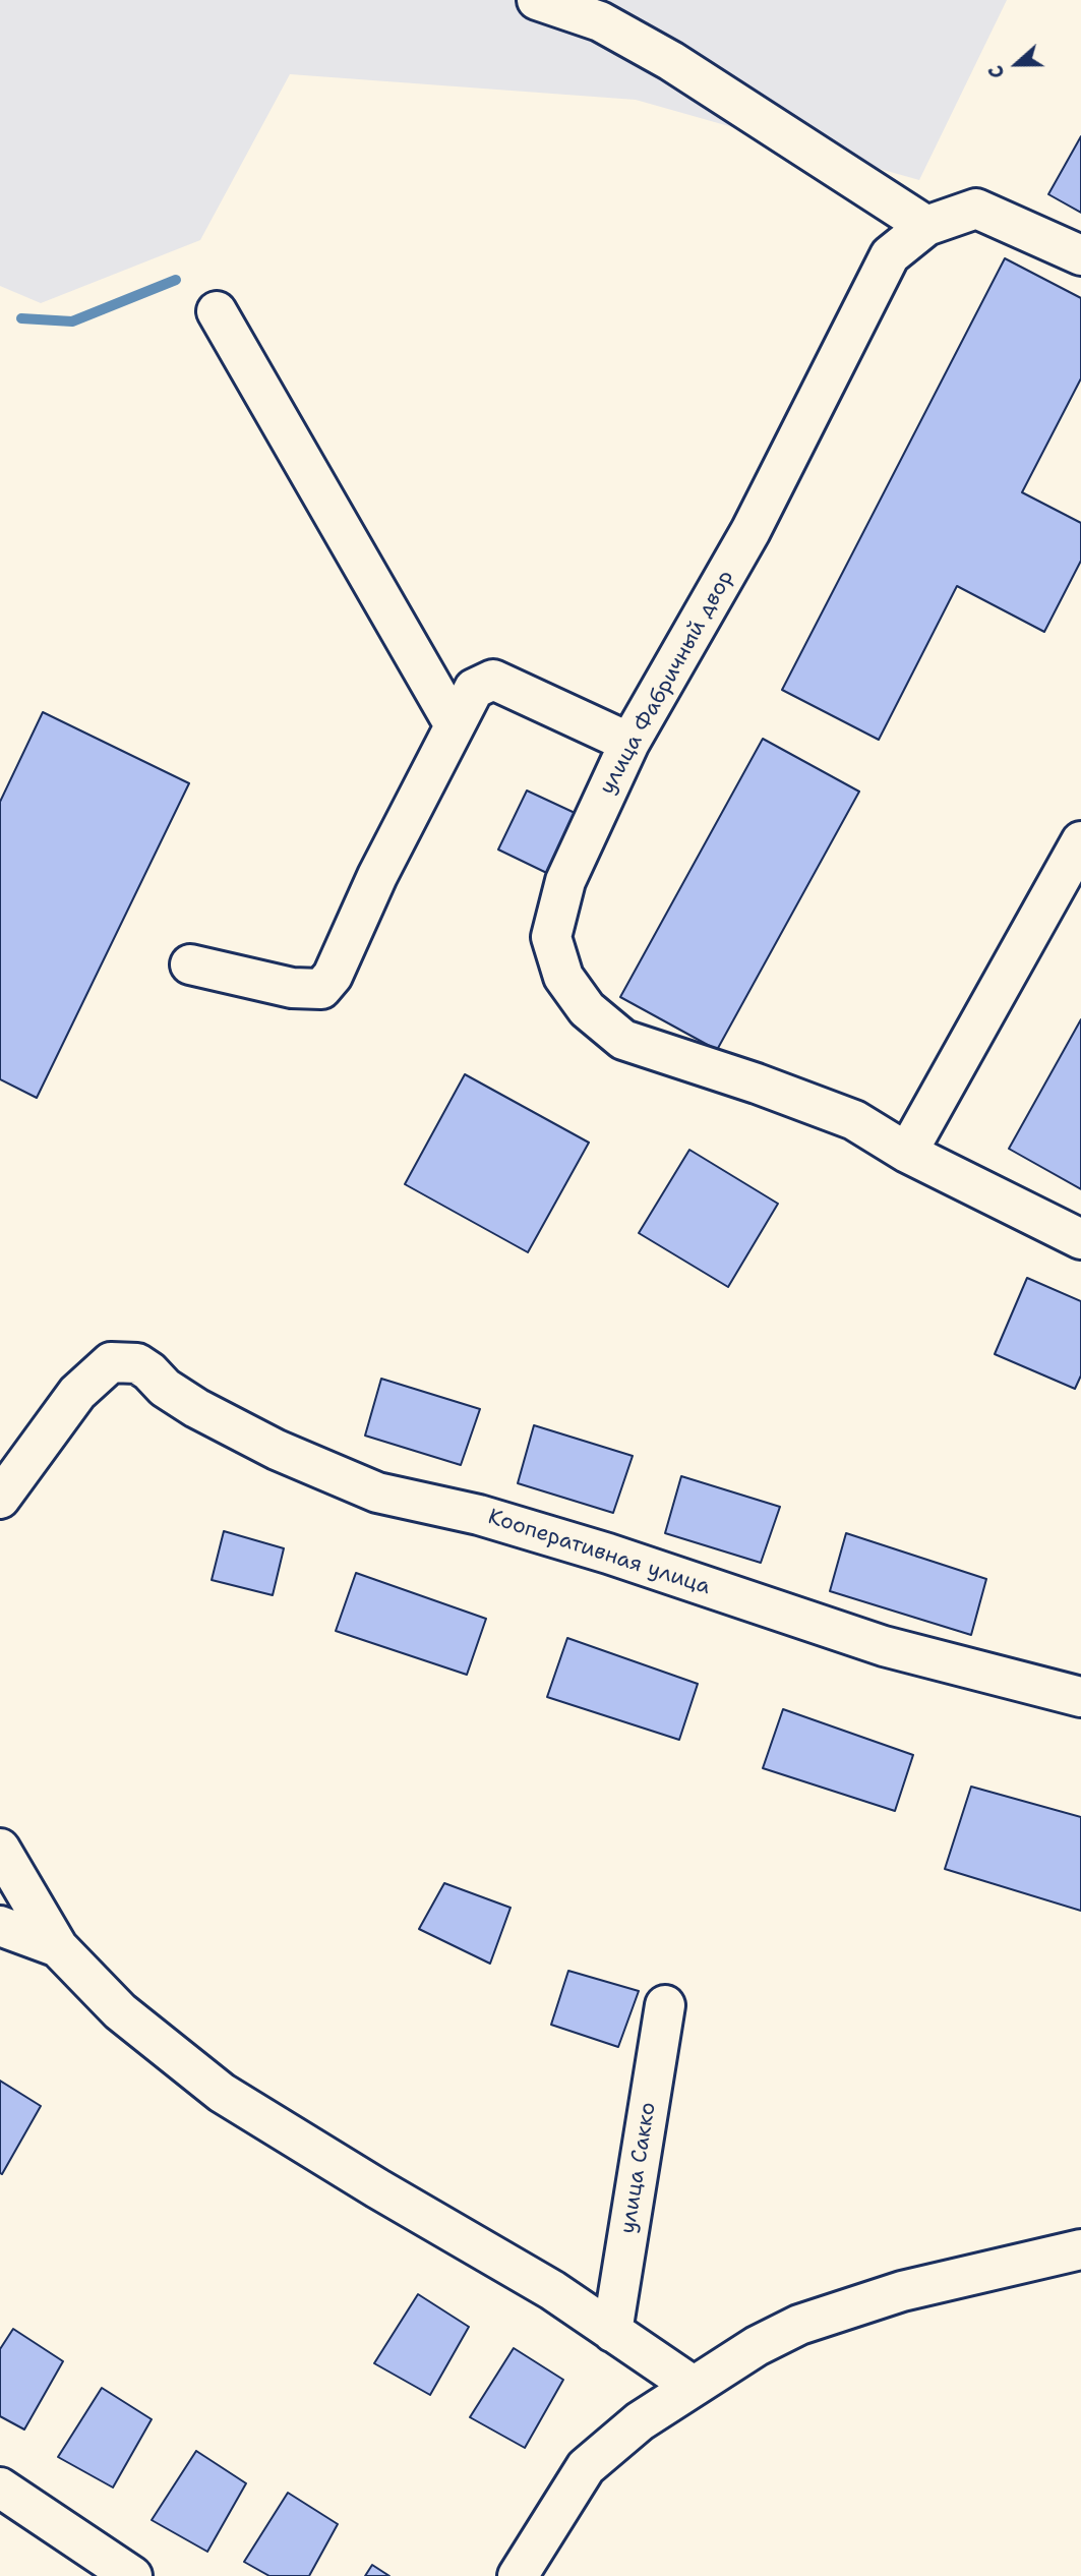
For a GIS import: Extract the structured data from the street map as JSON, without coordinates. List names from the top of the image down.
{
  "streets": {
    "street": ["улица Фабричный двор", "Кооперативная улица", "улица Сакко"]
  },
  "north": "left"
}
